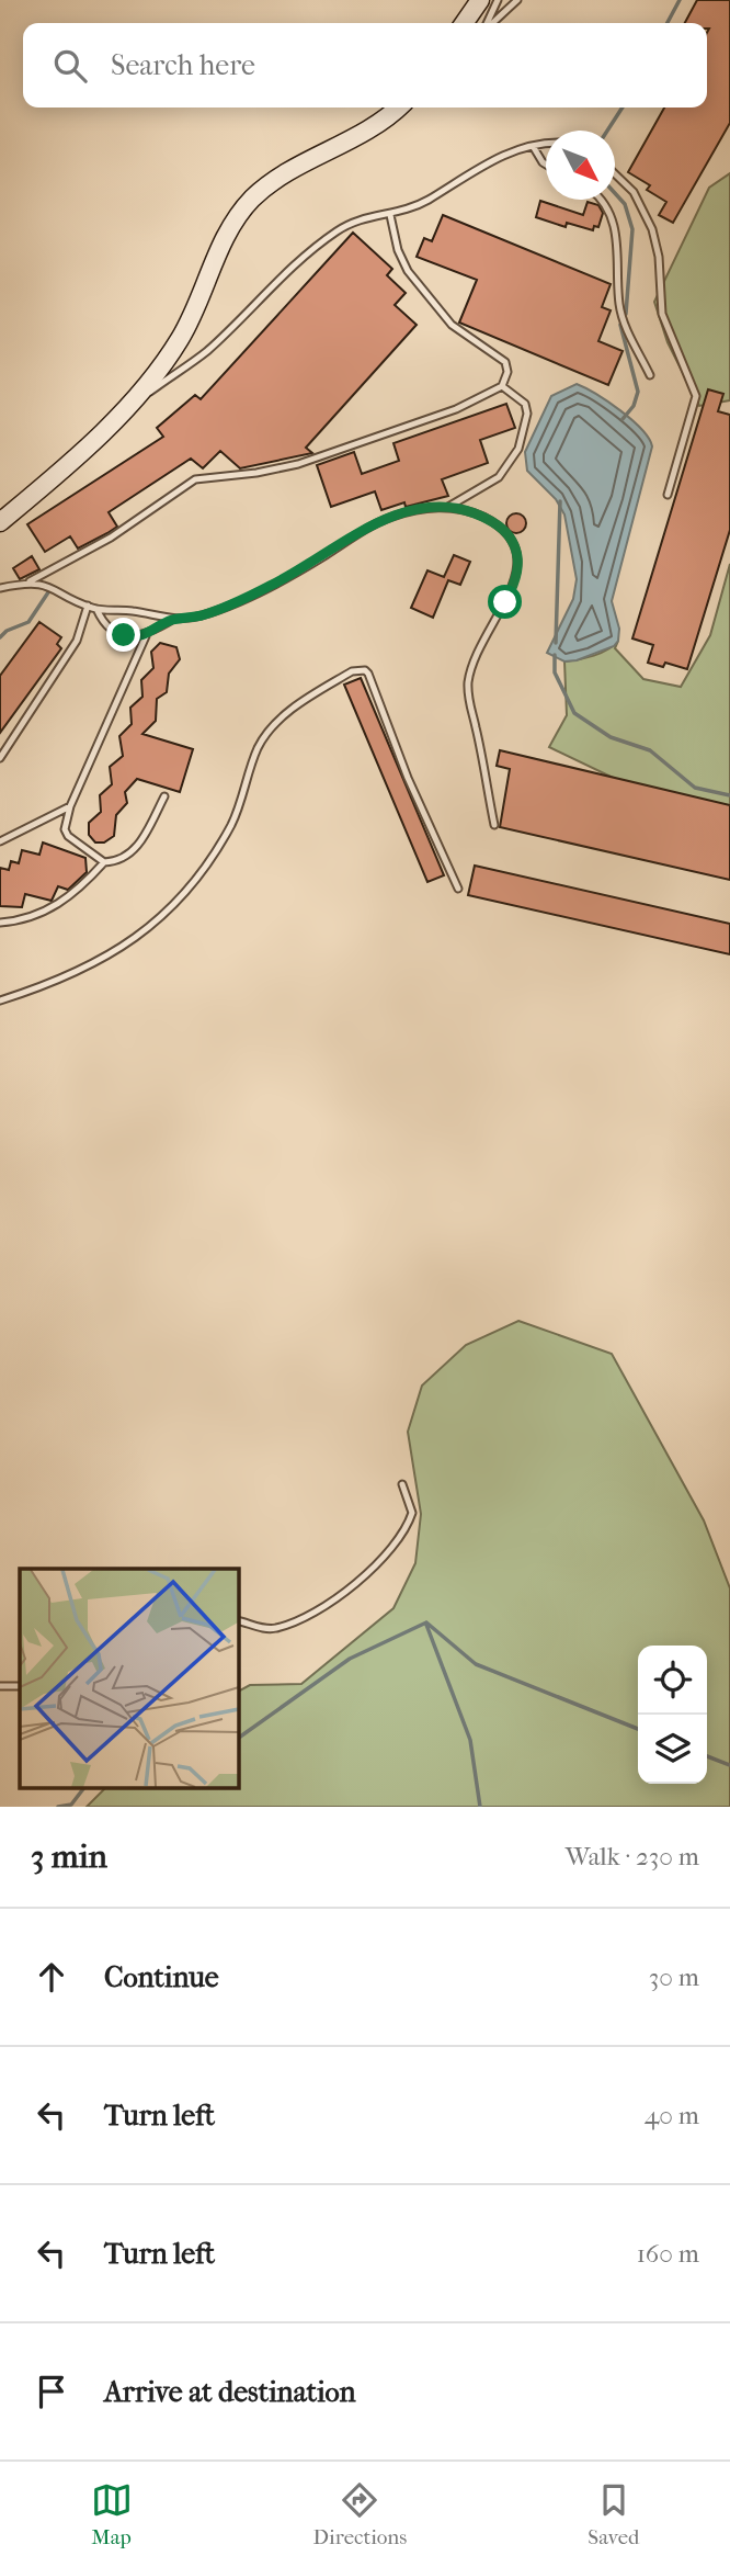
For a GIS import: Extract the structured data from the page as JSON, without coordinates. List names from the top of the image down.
{
  "north": "bottom right",
  "page": {
    "search": "Search here",
    "heading": ["3 min", "Walk · 230 m"],
    "list": [
      ["Continue", "30 m"],
      ["Turn left", "40 m"],
      ["Turn left", "160 m"],
      "Arrive at destination"
    ],
    "nav": ["Map", "Directions", "Saved"]
  }
}
